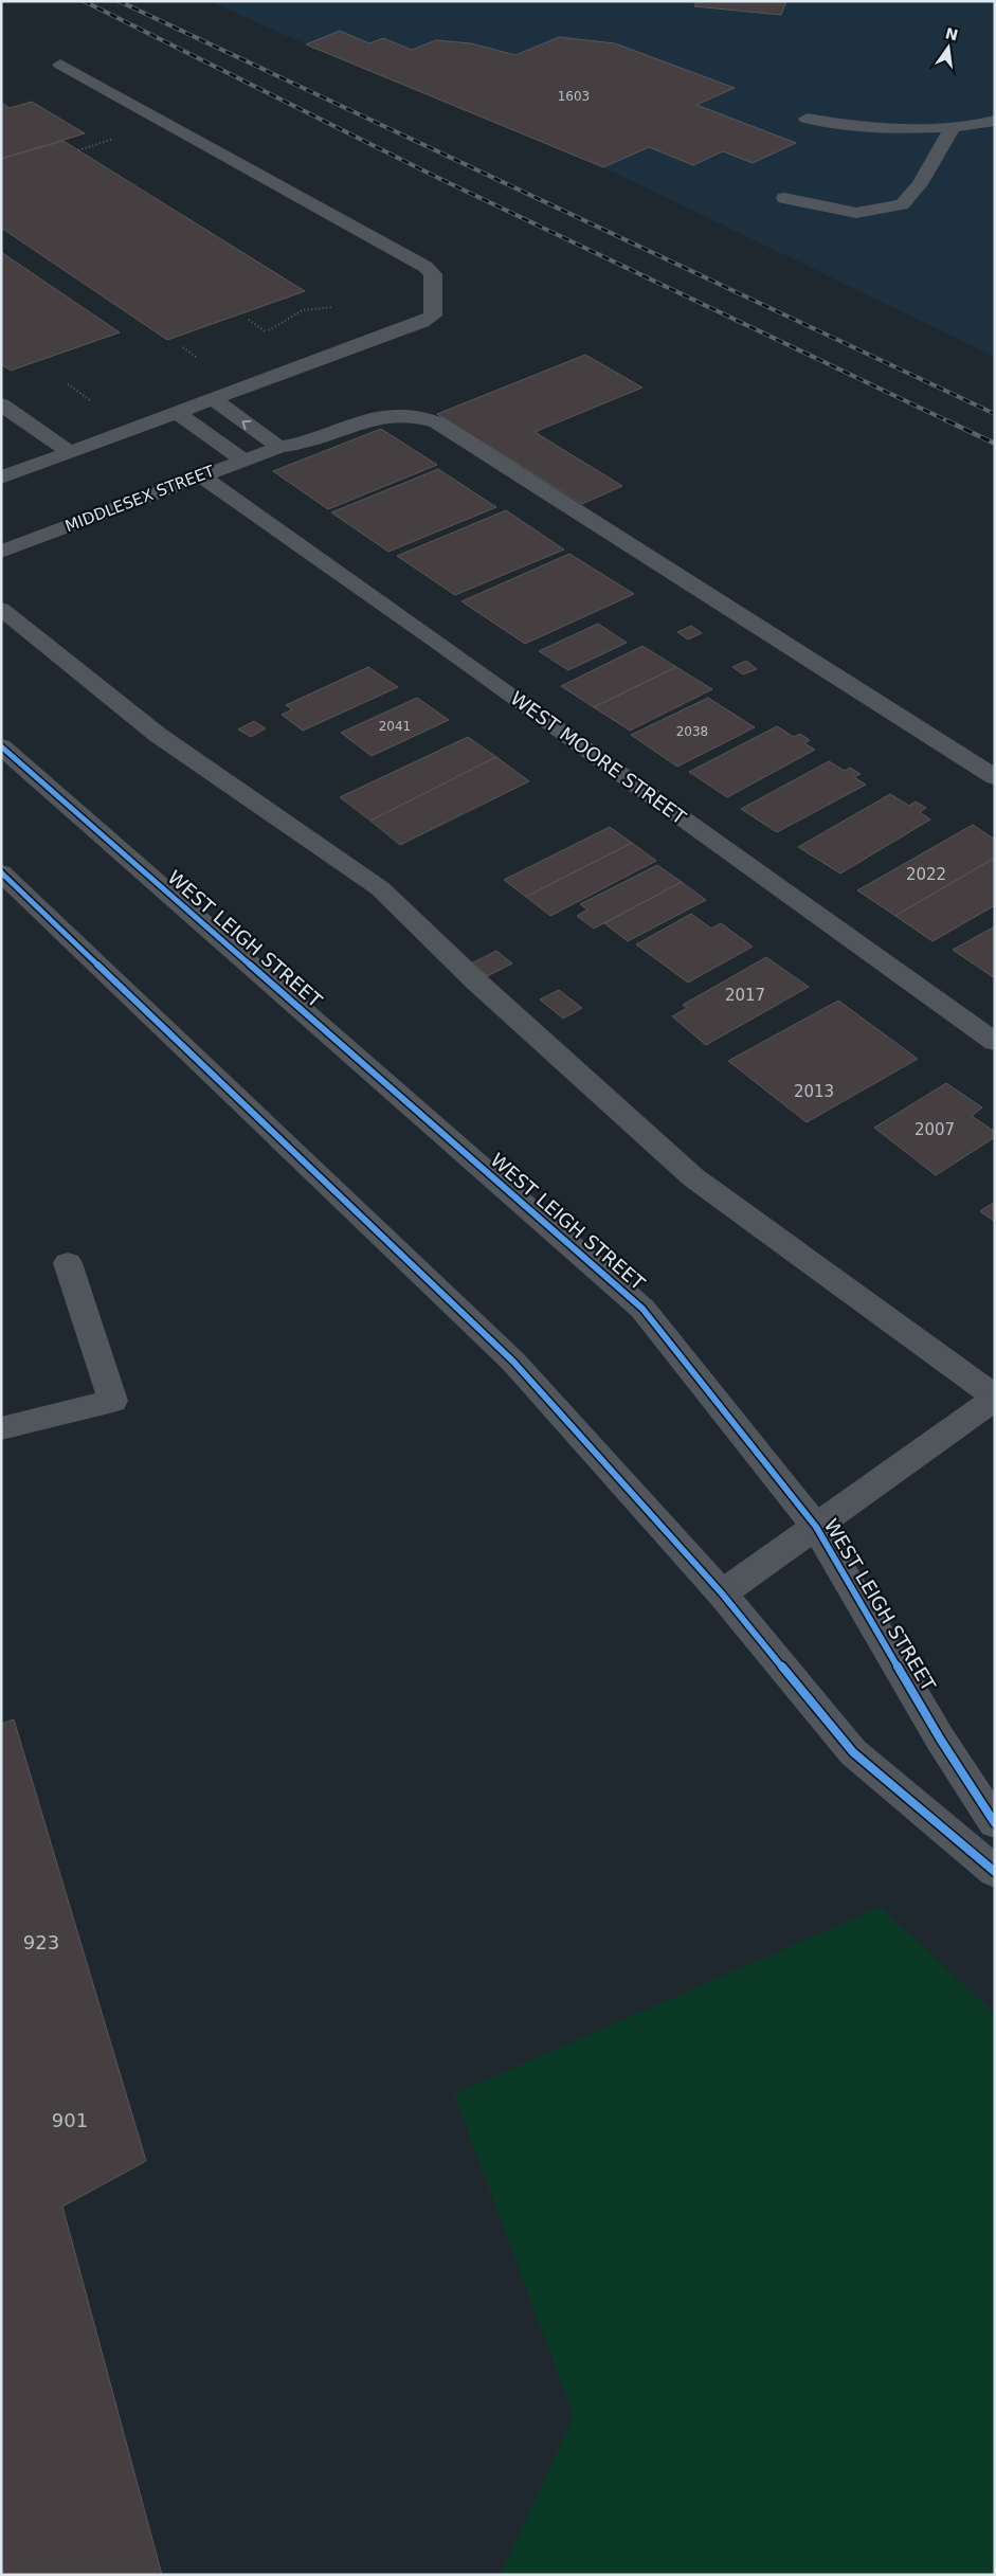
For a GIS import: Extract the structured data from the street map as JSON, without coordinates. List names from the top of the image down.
{
  "streets": {
    "street": ["MIDDLESEX STREET", "WEST MOORE STREET", "WEST LEIGH STREET"]
  },
  "crossings": [
    ["MIDDLESEX STREET", "WEST MOORE STREET"]
  ],
  "house_numbers": [
    "1603",
    "2041",
    "2038",
    "2022",
    "2017",
    "2013",
    "2007",
    "923",
    "901"
  ],
  "north": "top"
}
